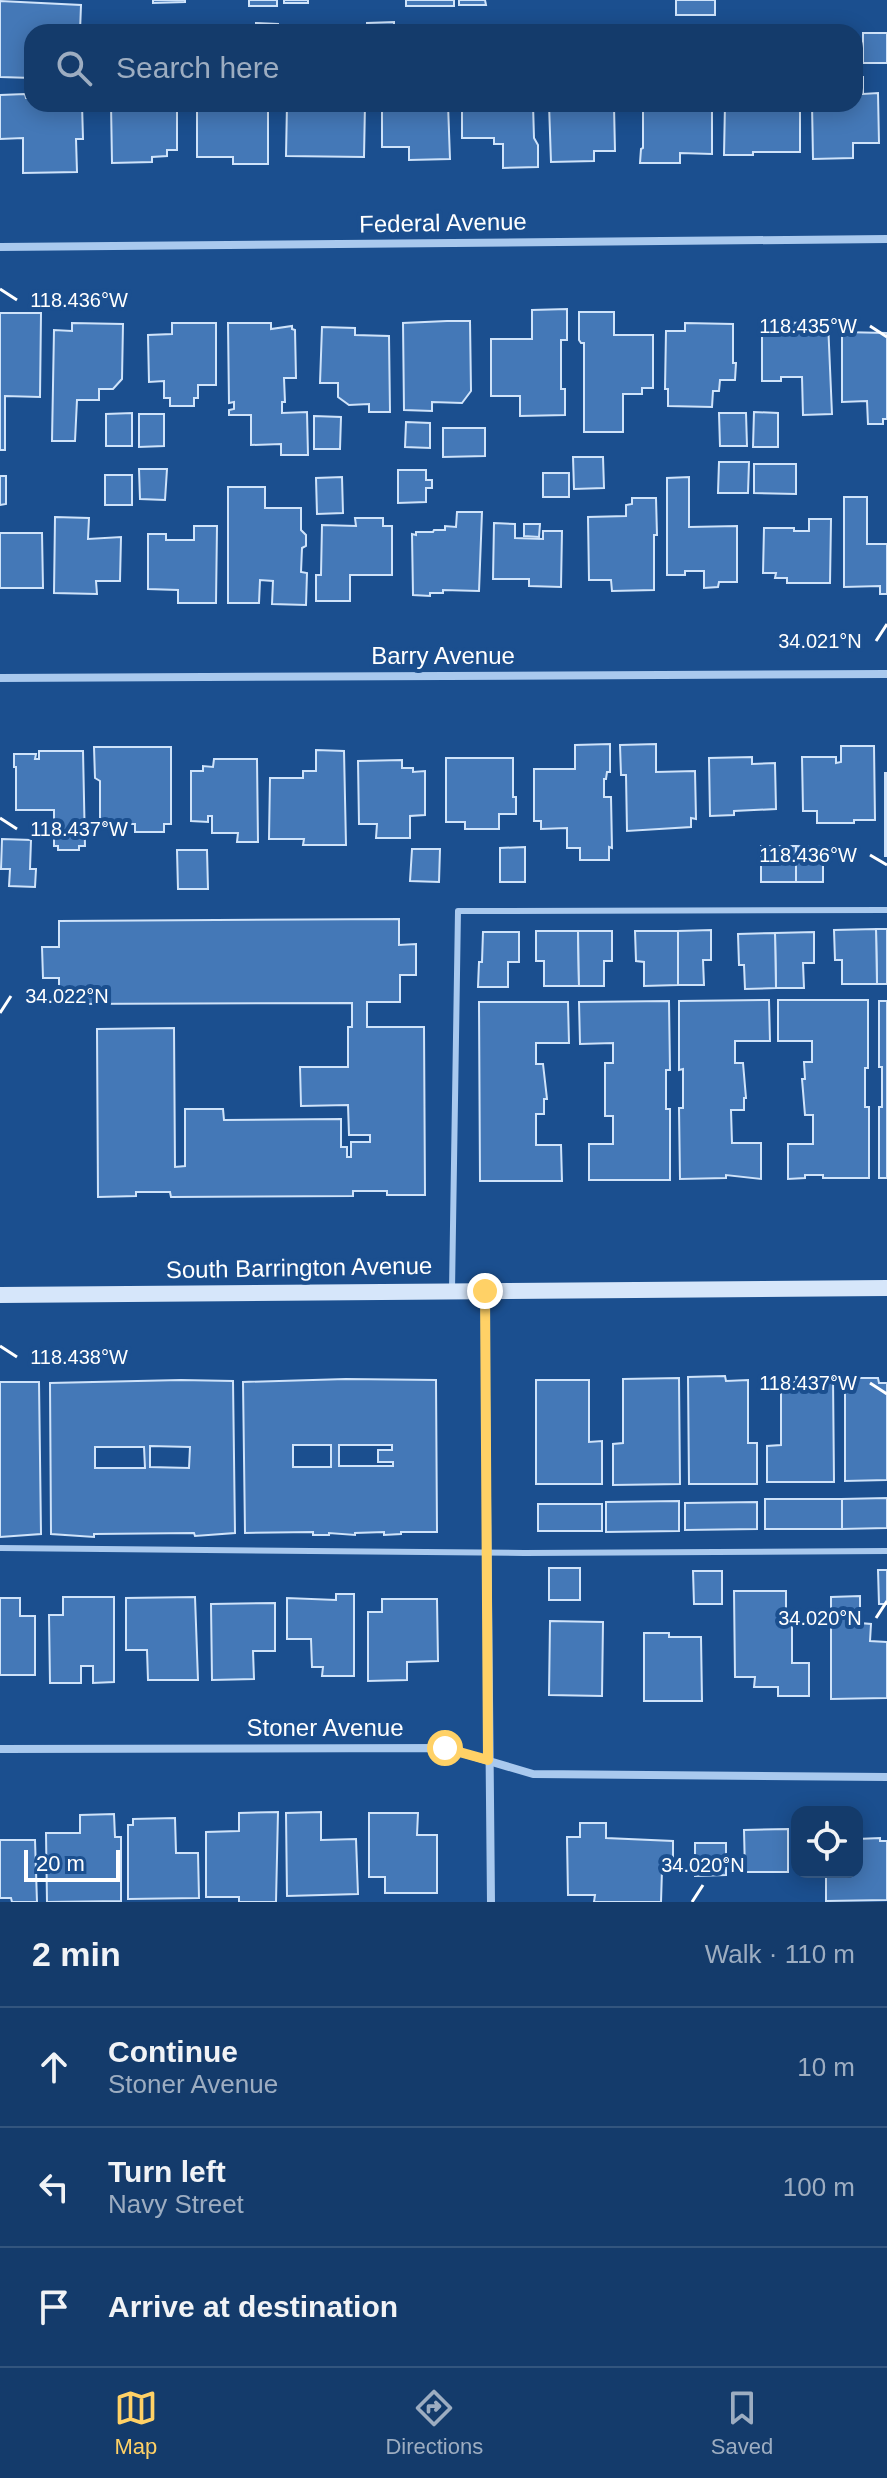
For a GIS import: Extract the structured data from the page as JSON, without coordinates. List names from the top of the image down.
{
  "streets": {
    "street": [
      "Federal Avenue",
      "Barry Avenue",
      "South Barrington Avenue",
      "Stoner Avenue"
    ]
  },
  "scale_bar": "20 m",
  "page": {
    "search": "Search here",
    "scale": "20 m",
    "heading": ["2 min", "Walk · 110 m"],
    "list": [
      ["Continue", "Stoner Avenue", "10 m"],
      ["Turn left", "Navy Street", "100 m"],
      "Arrive at destination"
    ],
    "nav": ["Map", "Directions", "Saved"]
  },
  "coordinates": [
    "118.436°W",
    "118.435°W",
    "34.021°N",
    "118.437°W",
    "34.022°N",
    "118.438°W",
    "34.020°N"
  ]
}
